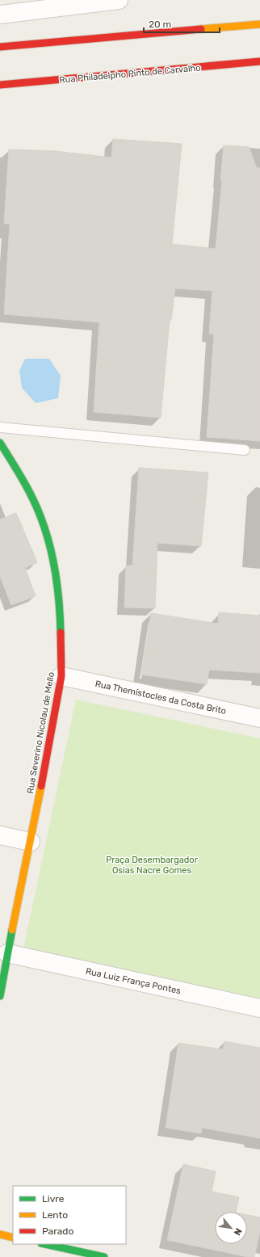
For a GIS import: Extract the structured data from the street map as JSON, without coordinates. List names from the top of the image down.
{
  "streets": {
    "street": [
      "Rua Philadelpho Pinto de Carvalho",
      "Rua Themístocles da Costa Brito",
      "Rua Severino Nicolau de Mello",
      "Rua Luiz França Pontes"
    ]
  },
  "crossings": [
    ["Rua Themístocles da Costa Brito", "Rua Severino Nicolau de Mello"],
    ["Rua Severino Nicolau de Mello", "Rua Luiz França Pontes"]
  ],
  "parks": ["Praça Desembargador Osias Nacre Gomes"],
  "legend": ["Livre", "Lento", "Parado"],
  "scale_bar": "20 m",
  "north": "bottom right"
}
